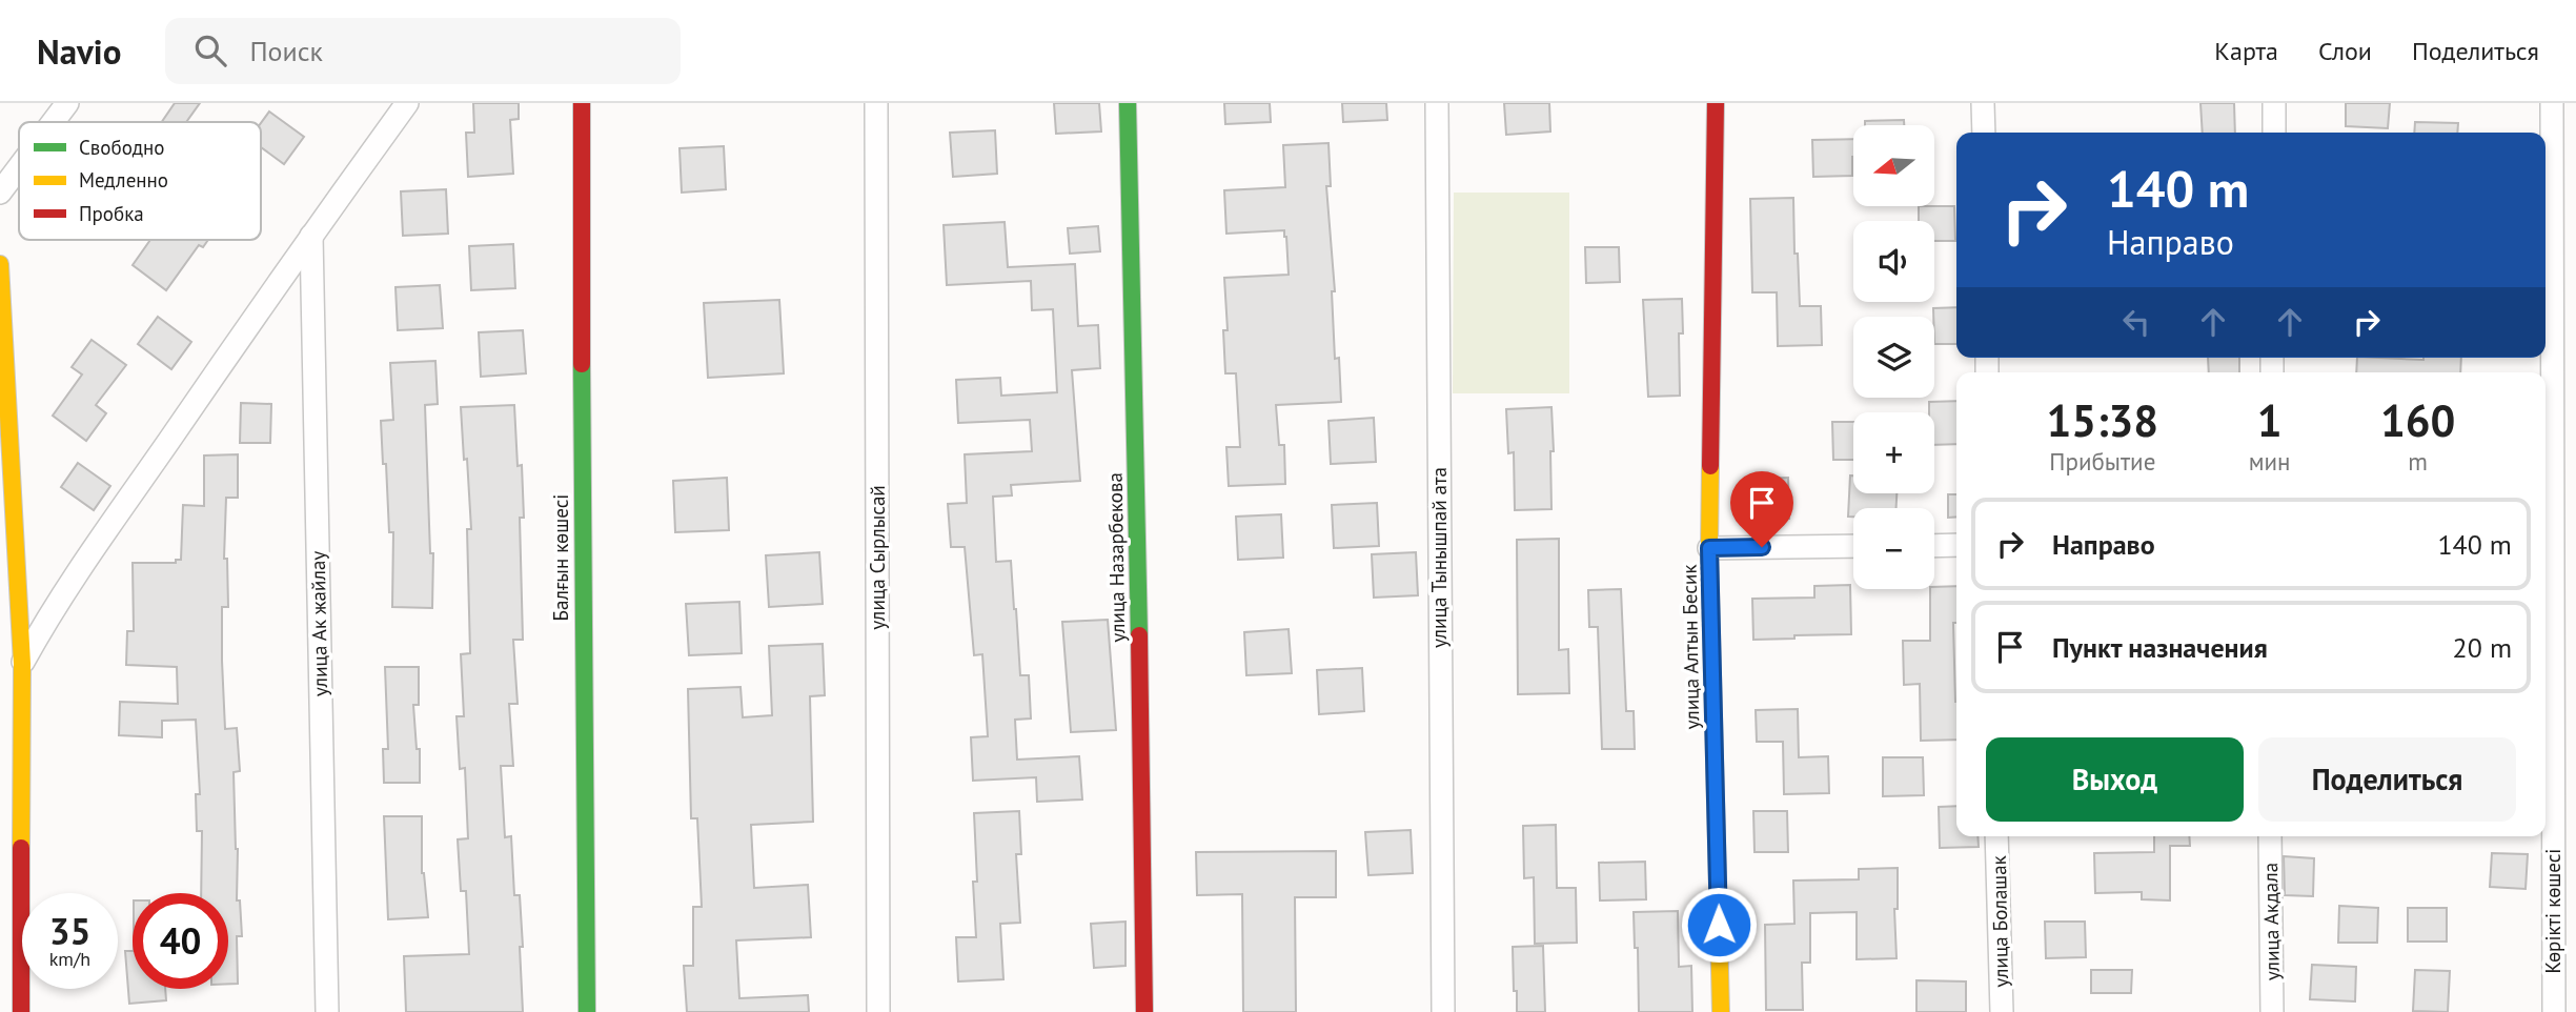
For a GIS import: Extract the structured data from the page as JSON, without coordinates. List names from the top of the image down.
{
  "streets": {
    "street": [
      "Балғын көшесі",
      "улица Сырлысай",
      "улица Назарбекова",
      "улица Тынышпай ата",
      "улица Ак жайлау",
      "улица Алтын Бесик",
      "Көрікті көшесі",
      "улица Болашак",
      "улица Акдала"
    ]
  },
  "legend": ["Свободно", "Медленно", "Пробка"],
  "north": "left",
  "page": {
    "header": "Navio",
    "search": "Поиск",
    "nav": ["Карта", "Слои", "Поделиться"],
    "map_buttons": ["+", "−"],
    "turn": ["140 m", "Направо"],
    "eta": [
      "15:38",
      "Прибытие",
      "1",
      "мин",
      "160",
      "m"
    ],
    "list": [
      {
        "name": "Направо",
        "value": "140 m"
      },
      {
        "name": "Пункт назначения",
        "value": "20 m"
      }
    ],
    "buttons": ["Выход", "Поделиться"],
    "speed": "35 km/h",
    "limit": "40"
  }
}
